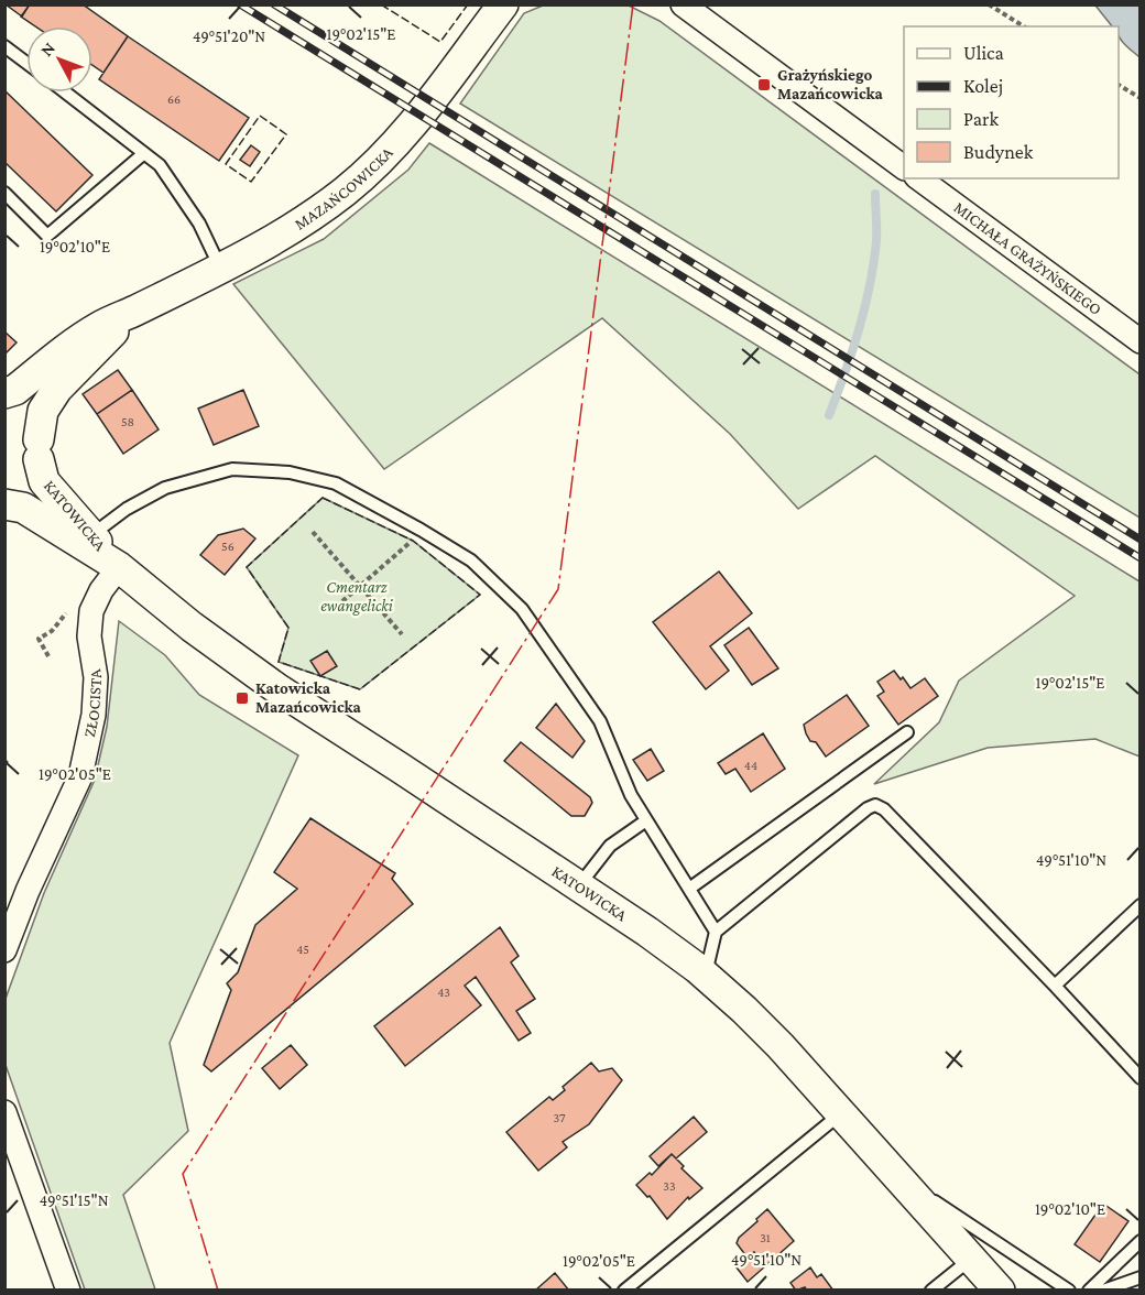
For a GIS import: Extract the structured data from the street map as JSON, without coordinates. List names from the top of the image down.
{
  "streets": {
    "street": [
      "MAZAŃCOWICKA",
      "MICHAŁA GRAŻYŃSKIEGO",
      "KATOWICKA",
      "ZŁOCISTA"
    ]
  },
  "crossings": [
    ["MAZAŃCOWICKA", "KATOWICKA"],
    ["KATOWICKA", "ZŁOCISTA"]
  ],
  "parks": ["Cmentarz ewangelicki"],
  "places": {
    "transit": ["Grażyńskiego Mazańcowicka", "Katowicka Mazańcowicka"]
  },
  "house_numbers": [
    "66",
    "58",
    "56",
    "44",
    "45",
    "43",
    "37",
    "33",
    "31"
  ],
  "legend": [
    "Ulica",
    "Kolej",
    "Park",
    "Budynek"
  ],
  "north": "top left",
  "coordinates": [
    "19°02'15\"E",
    "49°51'20\"N",
    "19°02'10\"E",
    "19°02'05\"E",
    "49°51'10\"N",
    "49°51'15\"N"
  ]
}
